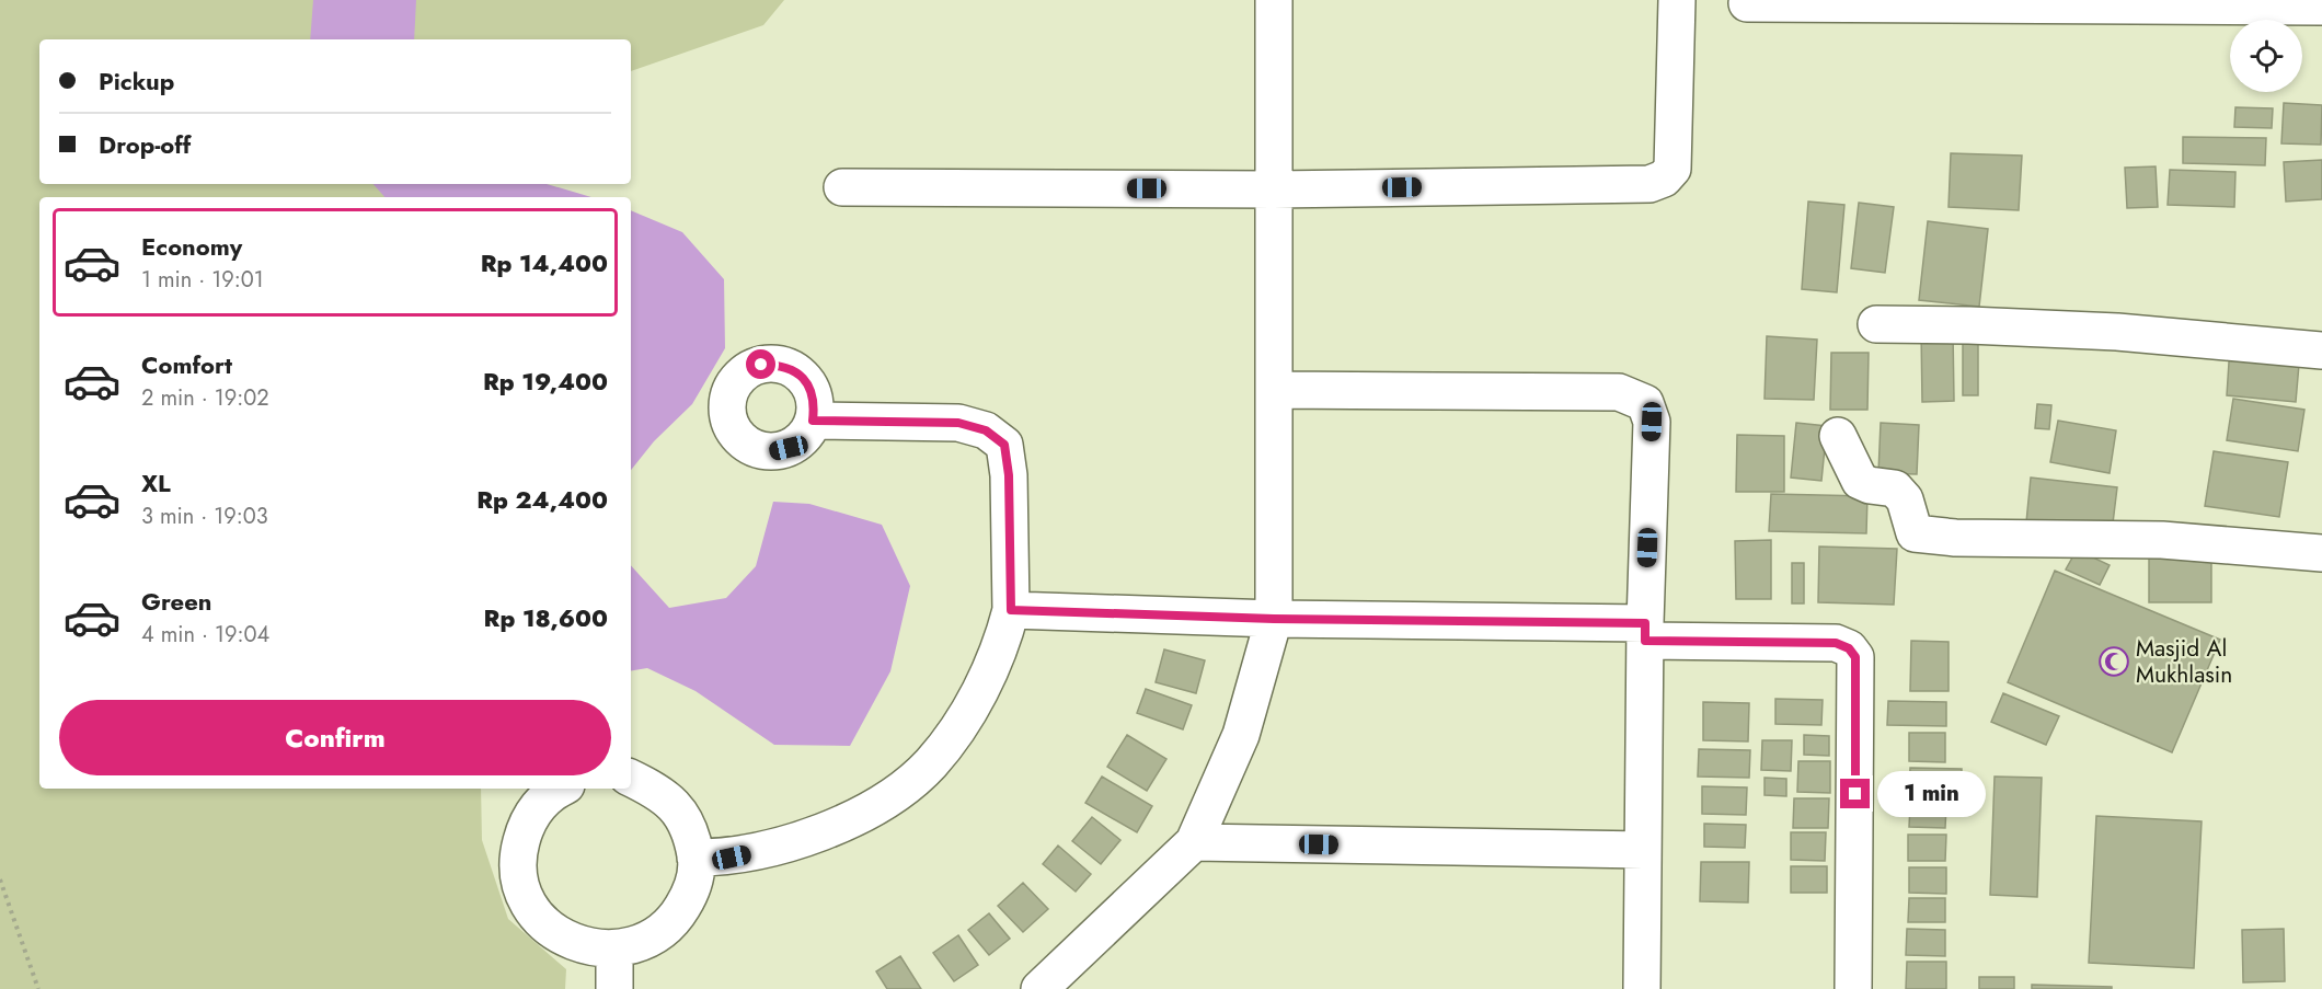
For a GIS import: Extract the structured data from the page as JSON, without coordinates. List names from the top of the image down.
{
  "places": {
    "mosque": ["Masjid Al Mukhlasin"]
  },
  "page": {
    "banner": ["Pickup", "Drop-off"],
    "list": [
      {
        "name": "Economy",
        "note": "1 min · 19:01",
        "value": "Rp 14,400"
      },
      {
        "name": "Comfort",
        "note": "2 min · 19:02",
        "value": "Rp 19,400"
      },
      {
        "name": "XL",
        "note": "3 min · 19:03",
        "value": "Rp 24,400"
      },
      {
        "name": "Green",
        "note": "4 min · 19:04",
        "value": "Rp 18,600"
      }
    ],
    "buttons": "Confirm",
    "bubble": "1 min"
  }
}
